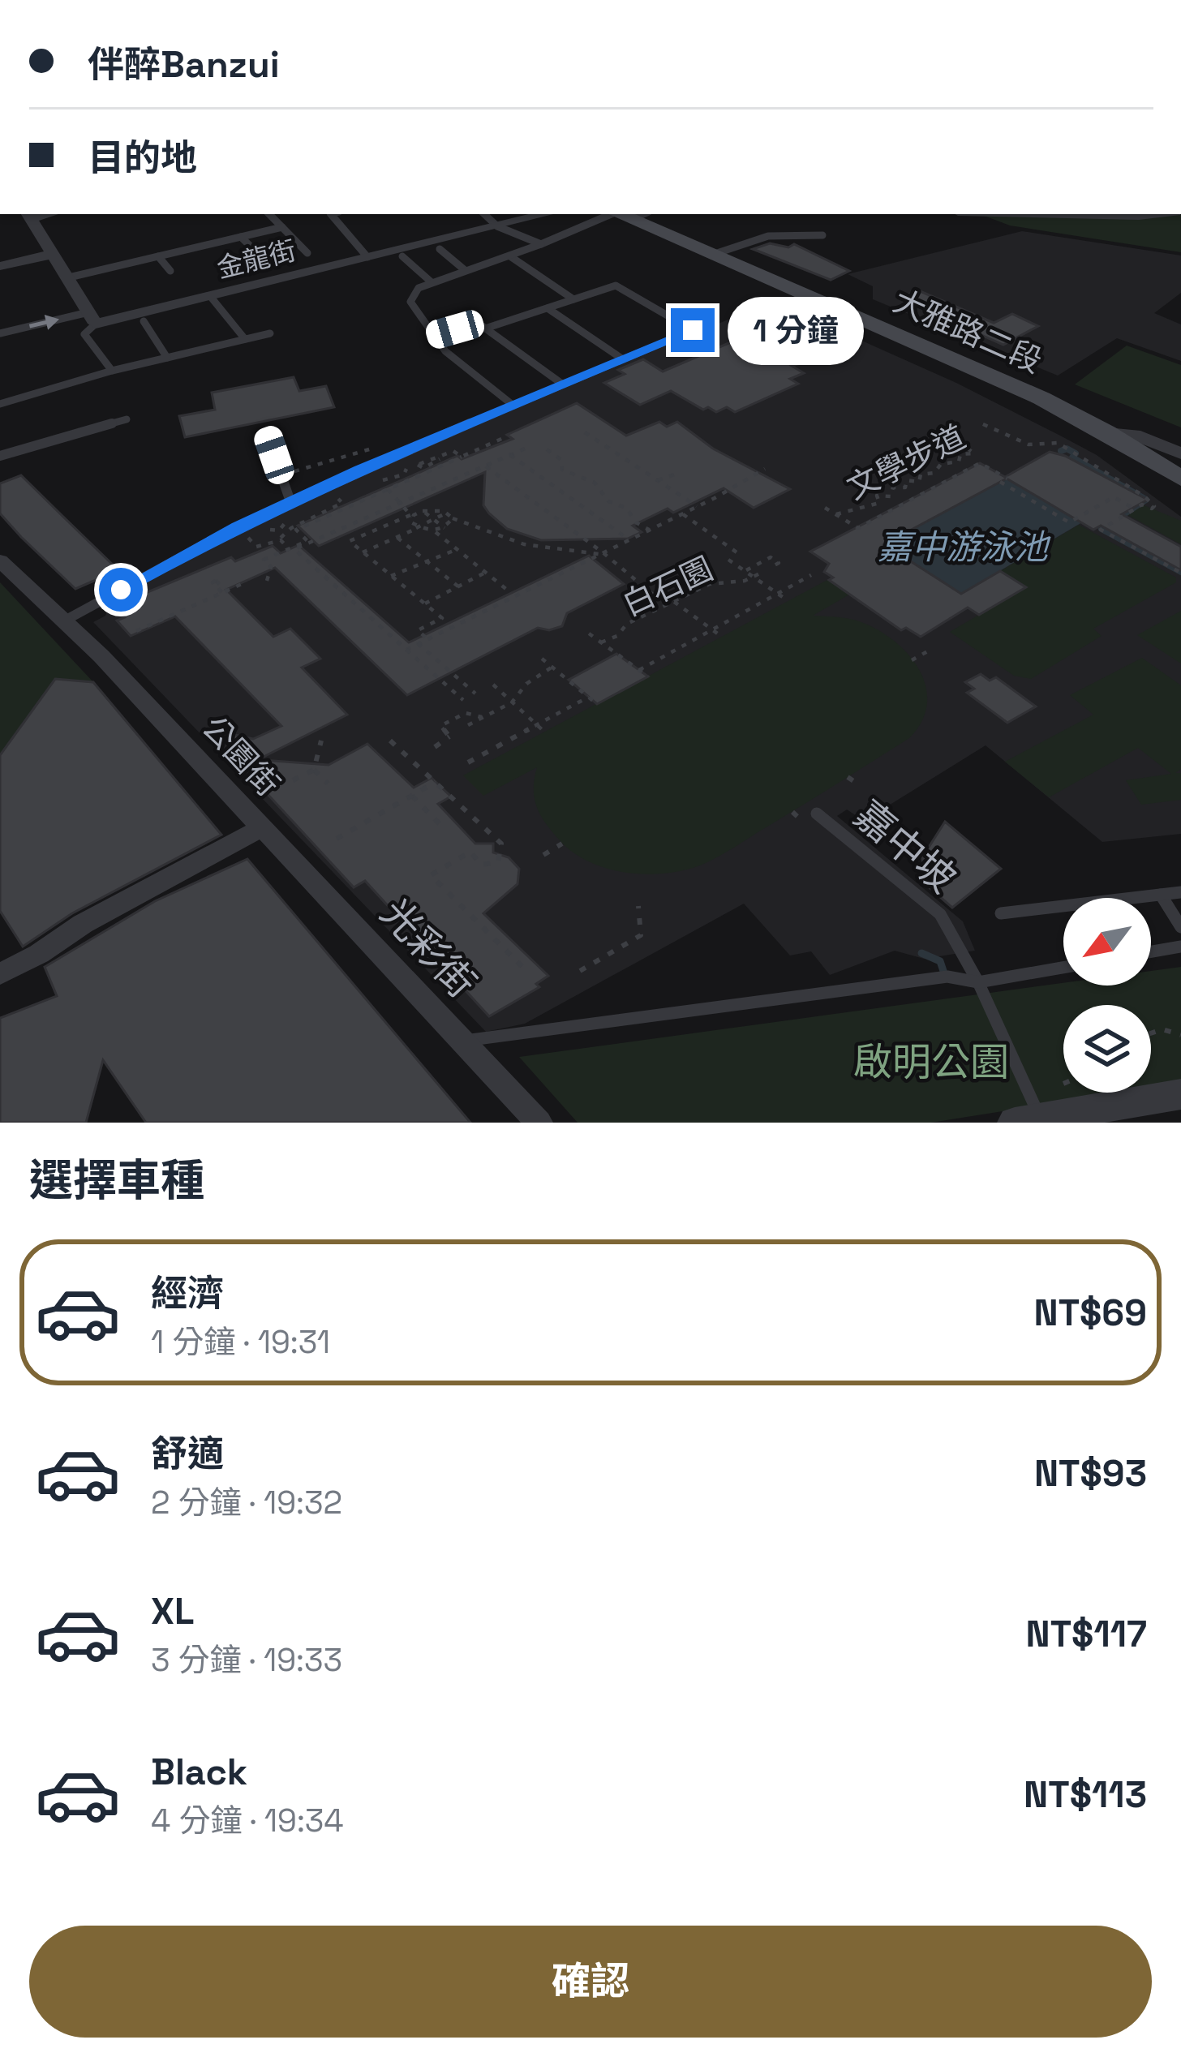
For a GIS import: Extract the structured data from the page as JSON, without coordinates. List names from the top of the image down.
{
  "streets": {
    "main road": ["大雅路二段"],
    "street": ["金龍街", "公園街", "光彩街"],
    "lane": ["嘉中坡"],
    "path": ["文學步道", "白石園"]
  },
  "crossings": [
    ["公園街", "光彩街"]
  ],
  "water": ["嘉中游泳池"],
  "parks": ["啟明公園"],
  "north": "bottom left",
  "page": {
    "banner": ["伴醉Banzui", "目的地"],
    "bubble": "1 分鐘",
    "heading": "選擇車種",
    "list": [
      {
        "name": "經濟",
        "note": "1 分鐘 · 19:31",
        "value": "NT$69"
      },
      {
        "name": "舒適",
        "note": "2 分鐘 · 19:32",
        "value": "NT$93"
      },
      {
        "name": "XL",
        "note": "3 分鐘 · 19:33",
        "value": "NT$117"
      },
      {
        "name": "Black",
        "note": "4 分鐘 · 19:34",
        "value": "NT$113"
      }
    ],
    "buttons": "確認"
  }
}
